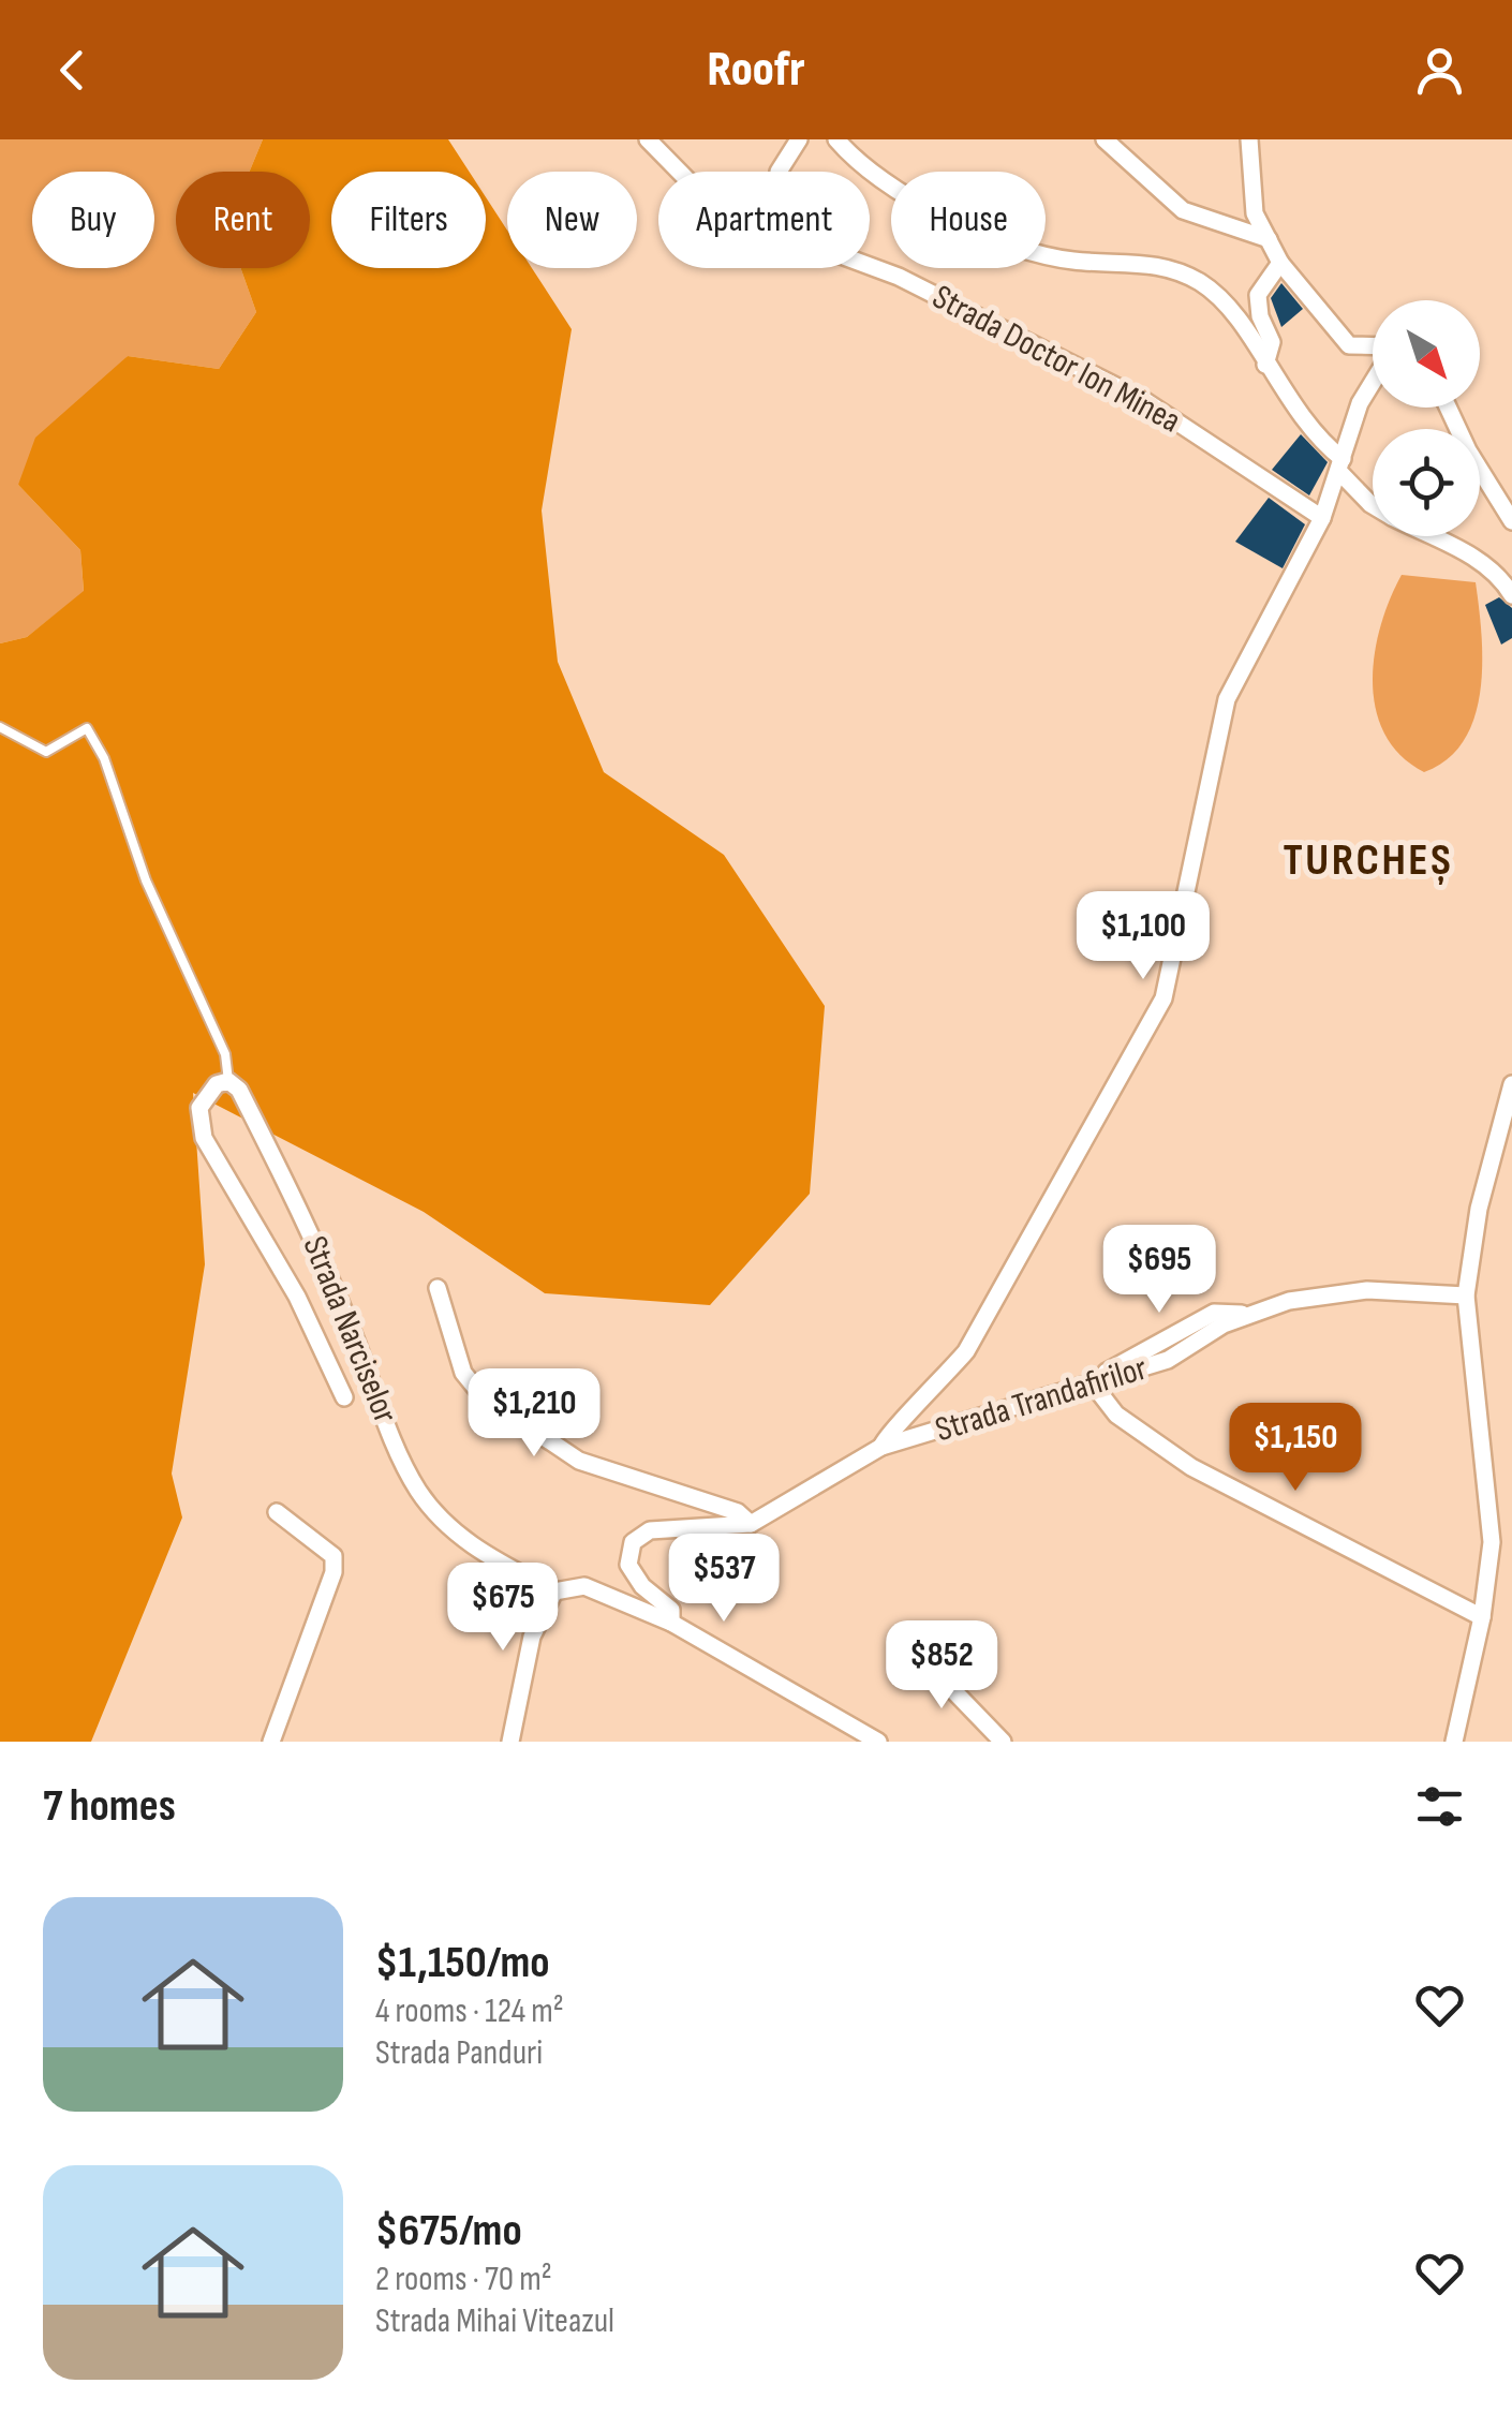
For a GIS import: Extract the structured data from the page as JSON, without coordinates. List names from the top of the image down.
{
  "streets": {
    "street": ["Strada Doctor Ion Minea", "Strada Narciselor", "Strada Trandafirilor"]
  },
  "crossings": [
    ["Strada Narciselor", "Strada Trandafirilor"]
  ],
  "districts": ["TURCHEȘ"],
  "north": "bottom right",
  "page": {
    "header": "Roofr",
    "chip": [
      "Buy",
      "Rent",
      "Filters",
      "New",
      "Apartment",
      "House"
    ],
    "price": [
      "$1,100",
      "$695",
      "$1,210",
      "$1,150",
      "$537",
      "$675",
      "$852"
    ],
    "heading": "7 homes",
    "list": [
      {
        "name": "$1,150/mo",
        "note": "4 rooms · 124 m² · Strada Panduri"
      },
      {
        "name": "$675/mo",
        "note": "2 rooms · 70 m² · Strada Mihai Viteazul"
      }
    ]
  }
}
